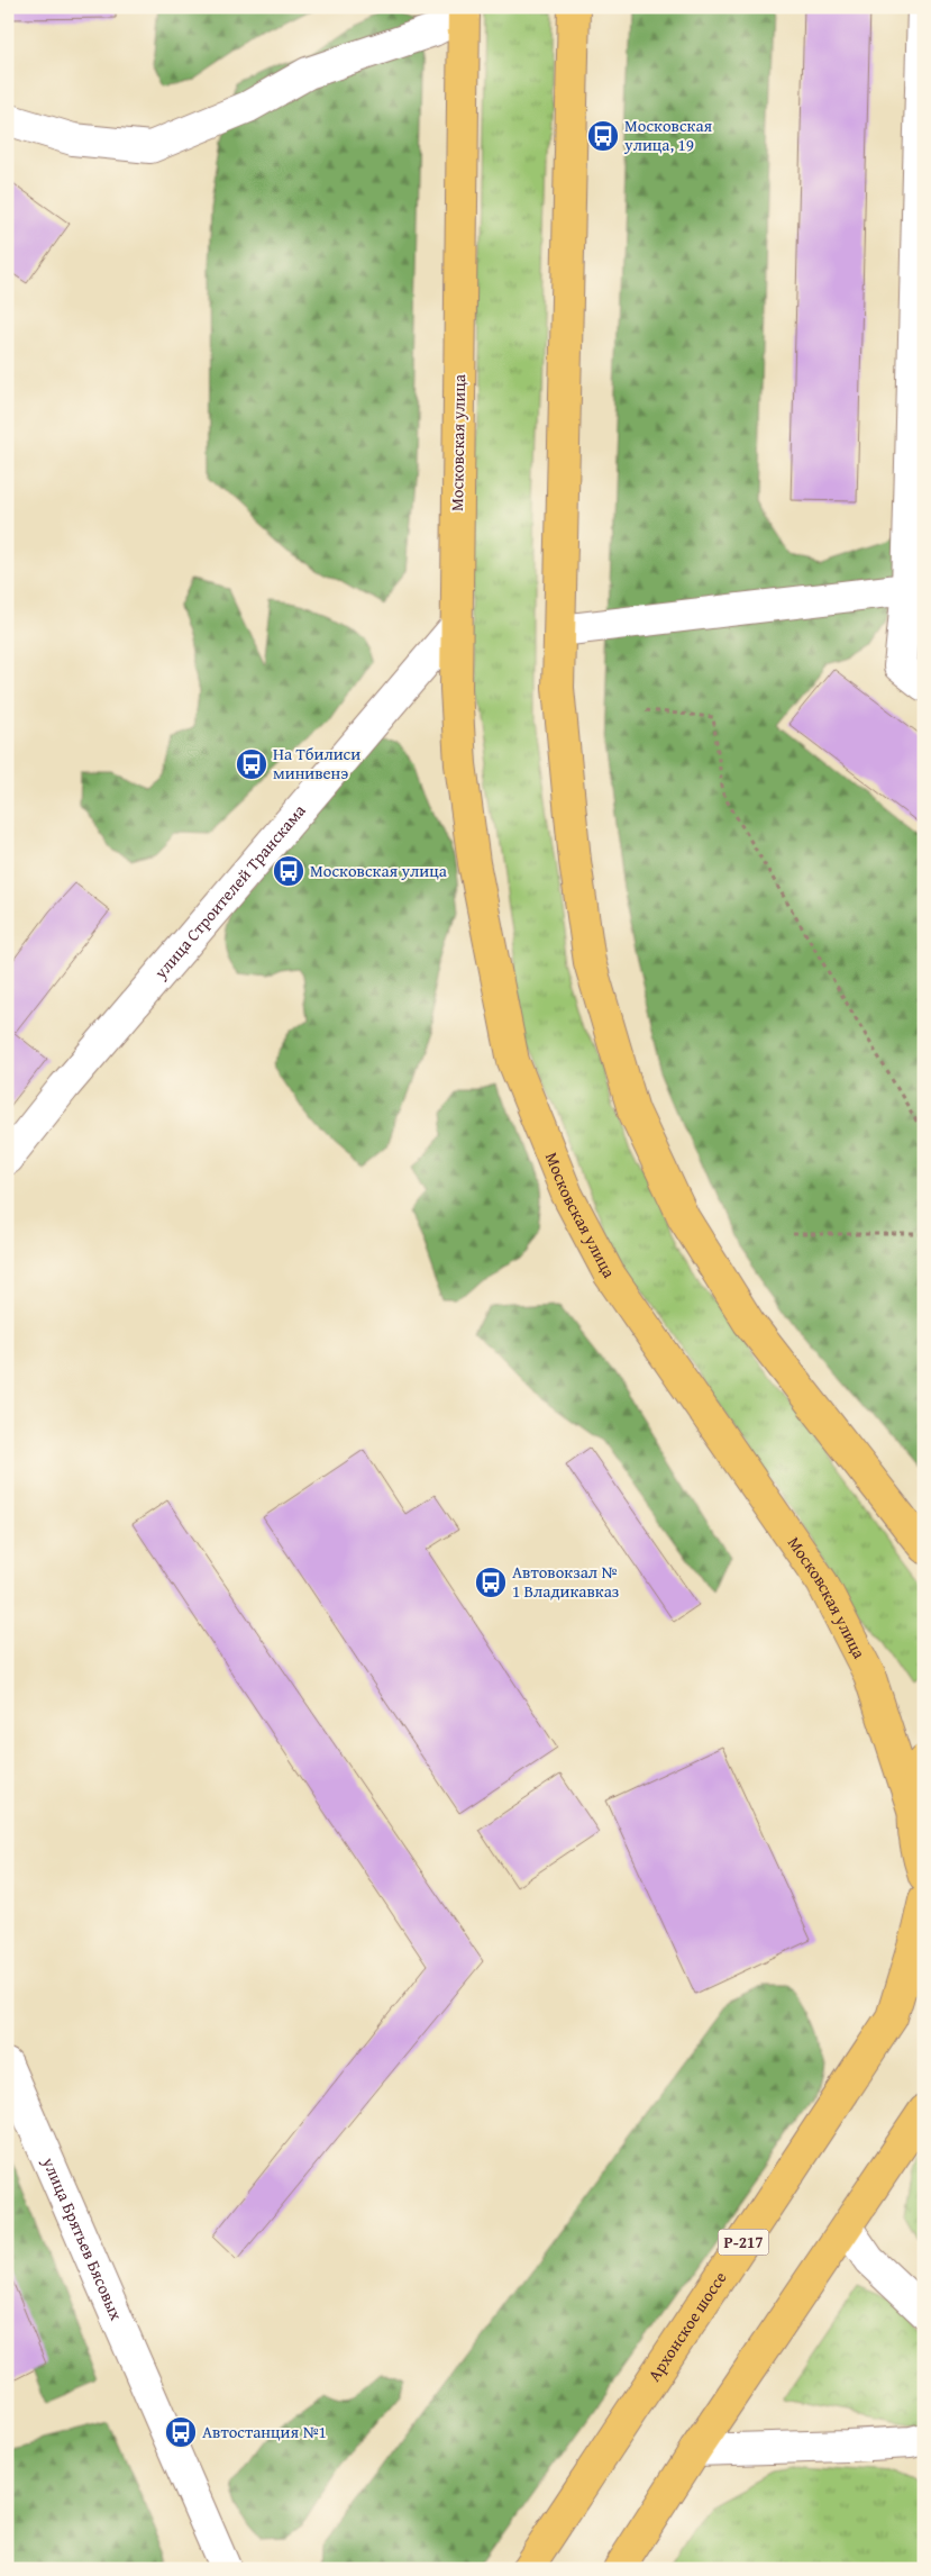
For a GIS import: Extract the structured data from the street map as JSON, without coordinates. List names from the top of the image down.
{
  "streets": {
    "main road": ["Московская улица", "Р-217", "Архонское шоссе"],
    "street": ["улица Строителей Транскама", "улица Брятьев Бясовых"]
  },
  "crossings": [
    ["Московская улица", "улица Строителей Транскама"]
  ],
  "places": {
    "bus stop": [
      "Московская улица, 19",
      "На Тбилиси минивенэ",
      "Московская улица",
      "Автовокзал № 1 Владикавказ",
      "Автостанция №1"
    ]
  }
}
